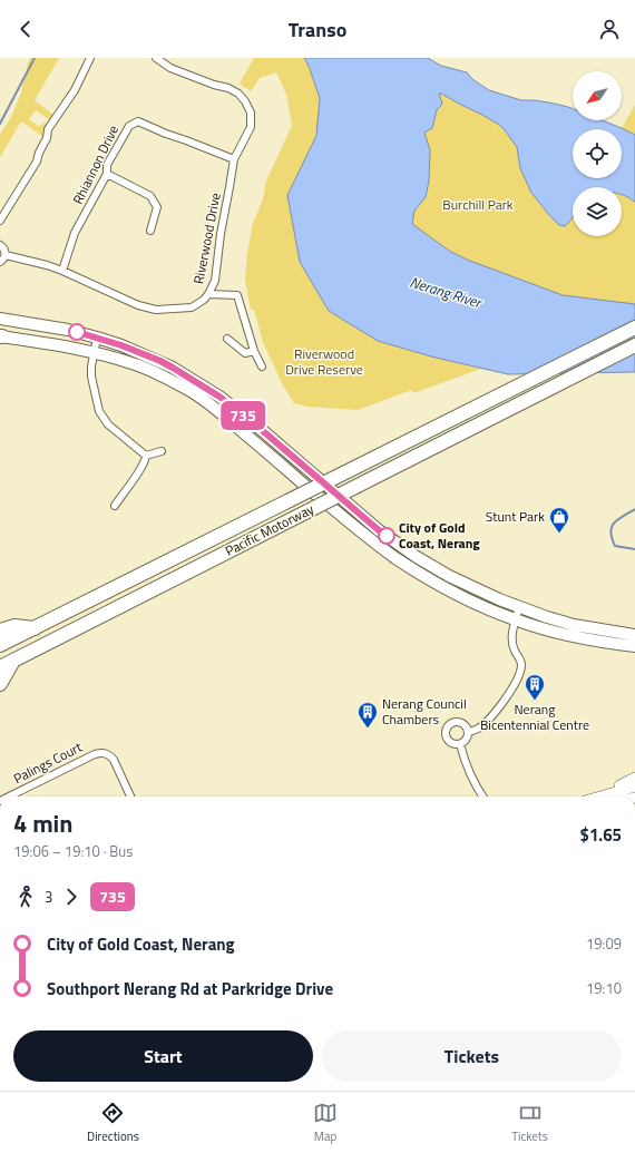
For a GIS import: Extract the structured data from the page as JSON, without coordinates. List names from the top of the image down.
{
  "streets": {
    "highway": ["Pacific Motorway"],
    "street": ["Rhiannon Drive", "Riverwood Drive", "Palings Court"]
  },
  "crossings": [
    ["Rhiannon Drive", "Riverwood Drive"]
  ],
  "water": ["Nerang River"],
  "parks": ["Burchill Park", "Riverwood Drive Reserve"],
  "places": {
    "shop": ["Stunt Park"],
    "other": ["City of Gold Coast, Nerang"],
    "building": ["Nerang Bicentennial Centre", "Nerang Council Chambers"]
  },
  "lines": ["bus line 735"],
  "north": "bottom left",
  "page": {
    "header": "Transo",
    "on_map": "735",
    "heading": ["4 min", "19:06 – 19:10 · Bus", "$1.65"],
    "legs": ["3", "735"],
    "list": [
      {
        "name": "City of Gold Coast, Nerang",
        "value": "19:09"
      },
      {
        "name": "Southport Nerang Rd at Parkridge Drive",
        "value": "19:10"
      }
    ],
    "buttons": ["Start", "Tickets"],
    "tabs": ["Directions", "Map", "Tickets"]
  }
}
